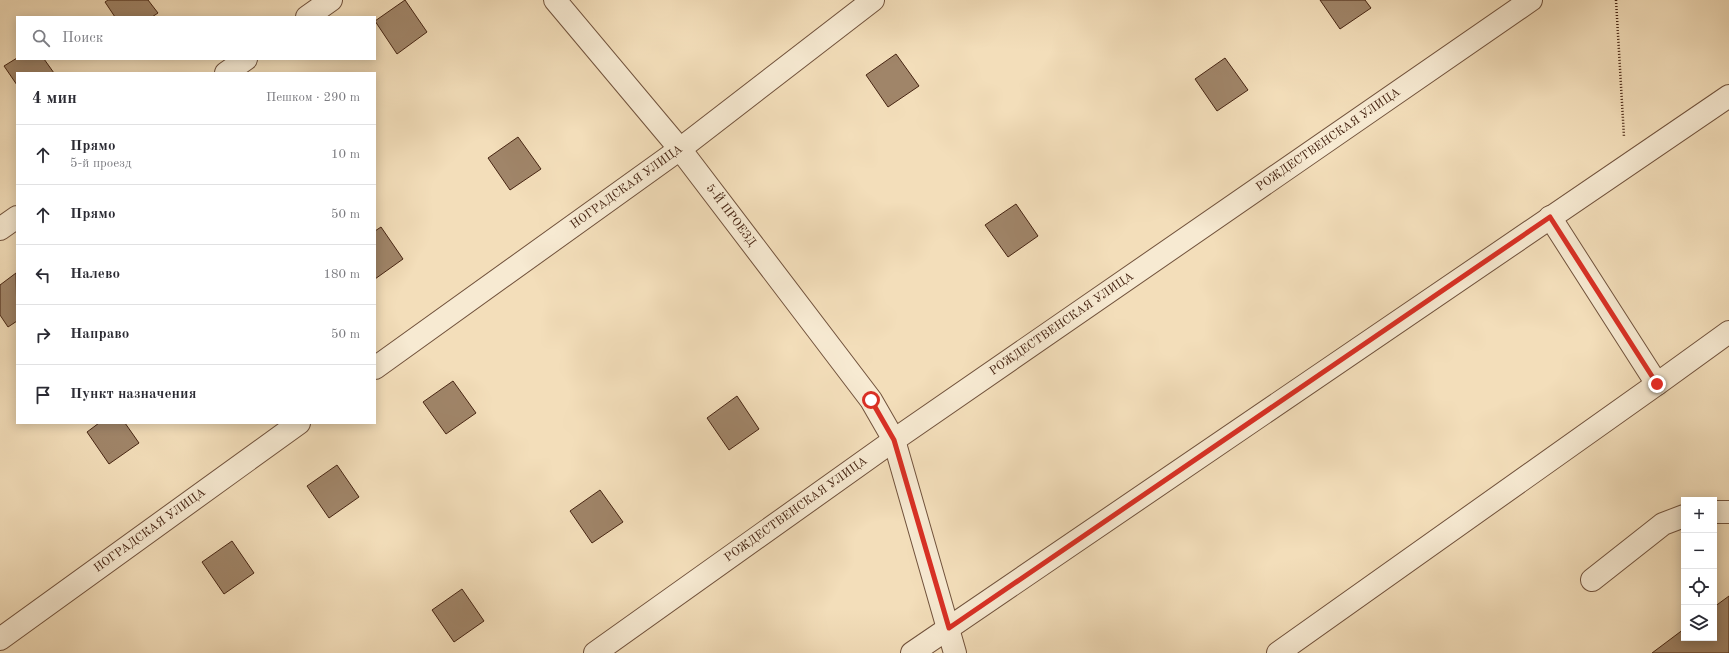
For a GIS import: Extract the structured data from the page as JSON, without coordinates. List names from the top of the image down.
{
  "streets": {
    "street": ["РОЖДЕСТВЕНСКАЯ УЛИЦА", "НОГРАДСКАЯ УЛИЦА", "5-Й ПРОЕЗД"]
  },
  "crossings": [
    ["РОЖДЕСТВЕНСКАЯ УЛИЦА", "5-Й ПРОЕЗД"],
    ["НОГРАДСКАЯ УЛИЦА", "5-Й ПРОЕЗД"]
  ],
  "page": {
    "search": "Поиск",
    "heading": ["4 мин", "Пешком · 290 m"],
    "list": [
      ["Прямо", "5-й проезд", "10 m"],
      ["Прямо", "50 m"],
      ["Налево", "180 m"],
      ["Направо", "50 m"],
      "Пункт назначения"
    ],
    "map_buttons": ["+", "−"]
  }
}
